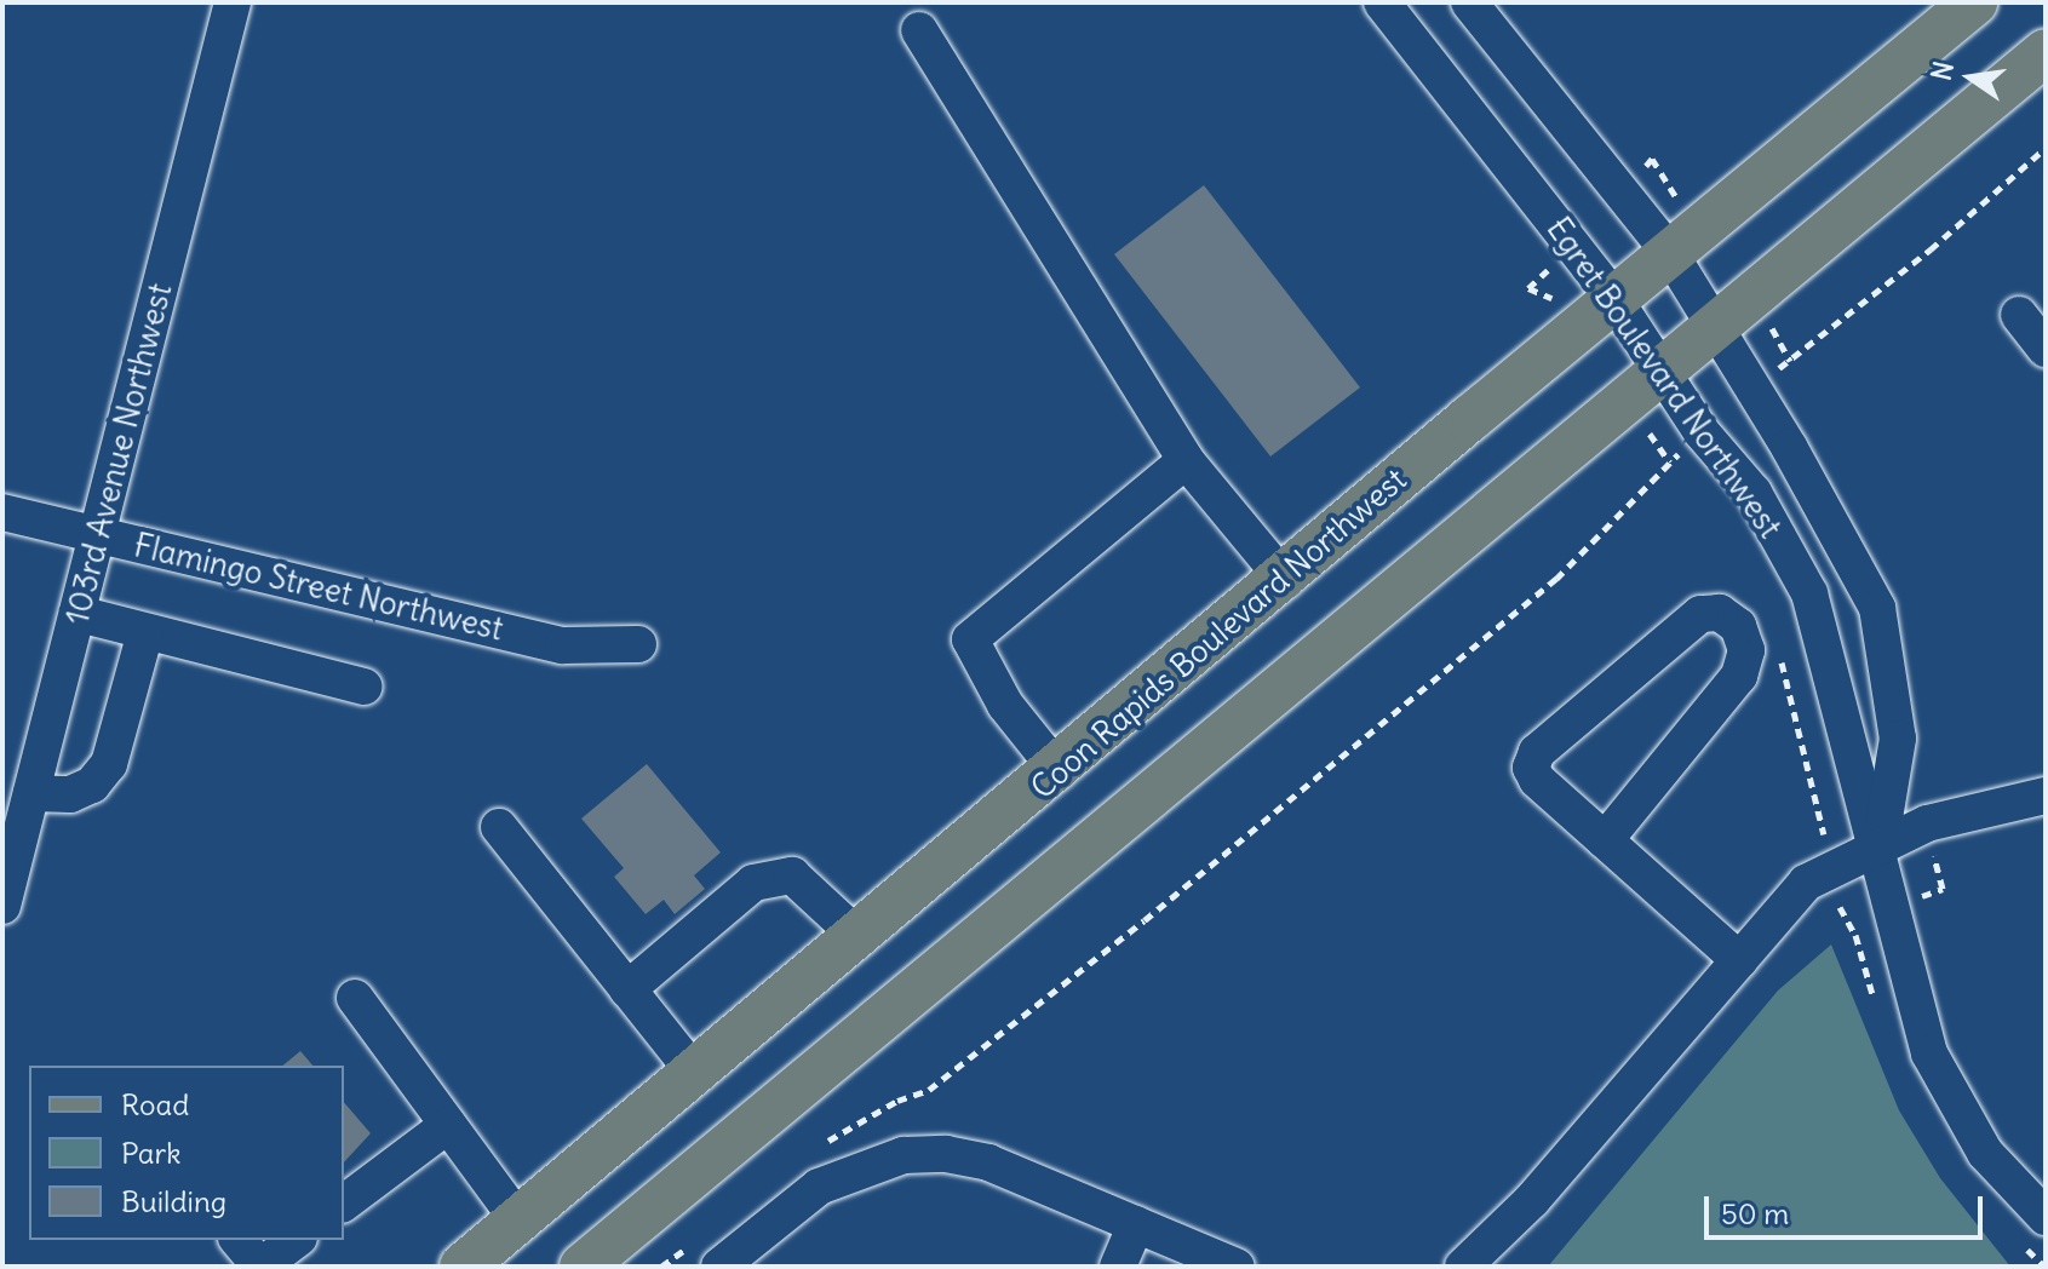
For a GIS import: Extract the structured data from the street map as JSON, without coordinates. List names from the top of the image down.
{
  "streets": {
    "main road": ["Coon Rapids Boulevard Northwest"],
    "street": ["Egret Boulevard Northwest", "103rd Avenue Northwest", "Flamingo Street Northwest"]
  },
  "crossings": [
    ["Egret Boulevard Northwest", "Coon Rapids Boulevard Northwest"],
    ["103rd Avenue Northwest", "Flamingo Street Northwest"]
  ],
  "legend": ["Road", "Park", "Building"],
  "scale_bar": "50 m",
  "north": "left"
}
